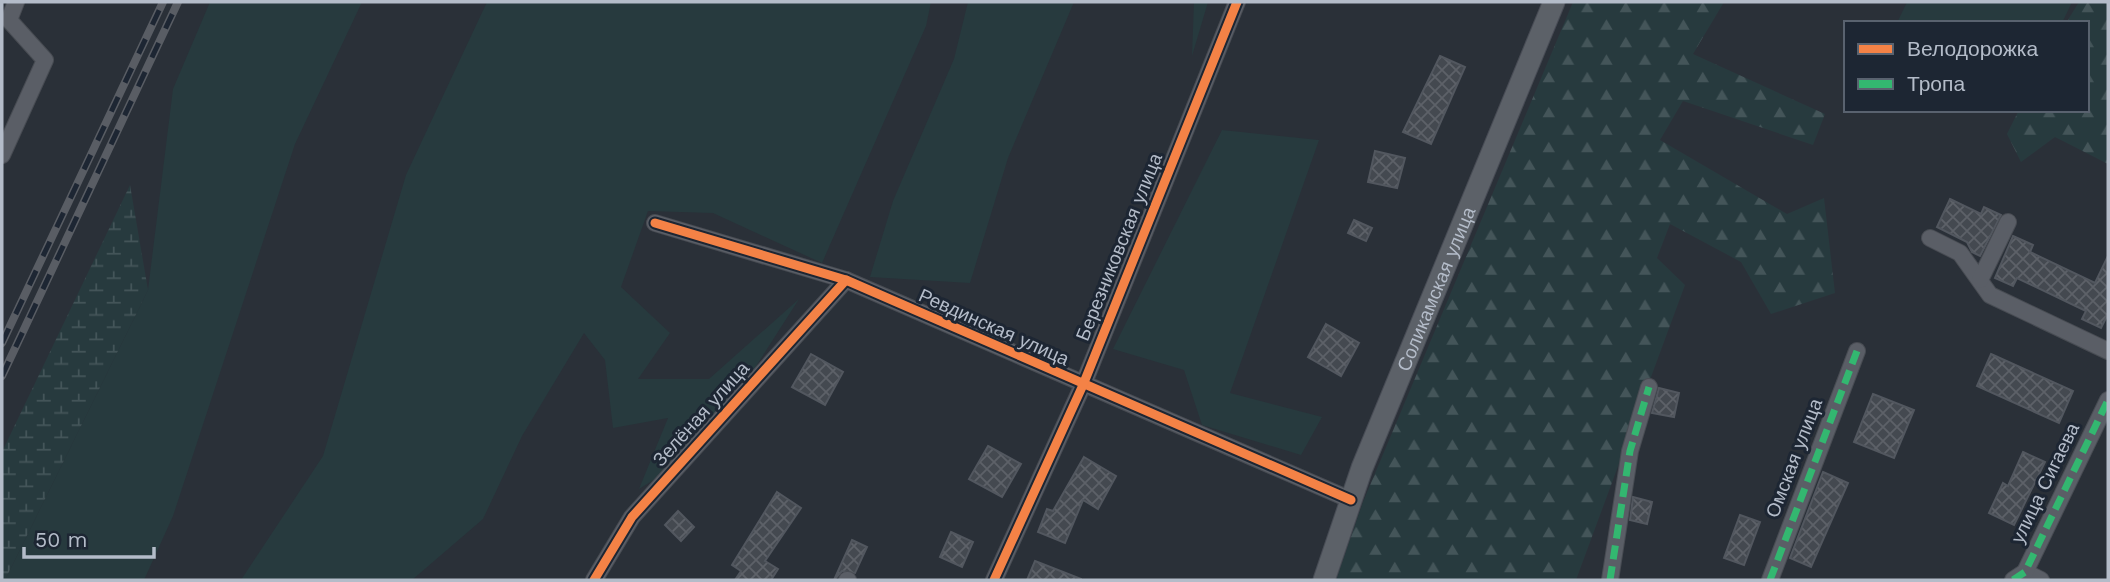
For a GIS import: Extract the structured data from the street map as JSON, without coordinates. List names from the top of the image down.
{
  "streets": {
    "main road": ["Соликамская улица"],
    "street": [
      "Березниковская улица",
      "Ревдинская улица",
      "Зелёная улица",
      "Омская улица",
      "улица Сигаева"
    ]
  },
  "crossings": [
    ["Березниковская улица", "Ревдинская улица"],
    ["Соликамская улица", "Ревдинская улица"],
    ["Ревдинская улица", "Зелёная улица"]
  ],
  "legend": ["Велодорожка", "Тропа"],
  "scale_bar": "50 m"
}
